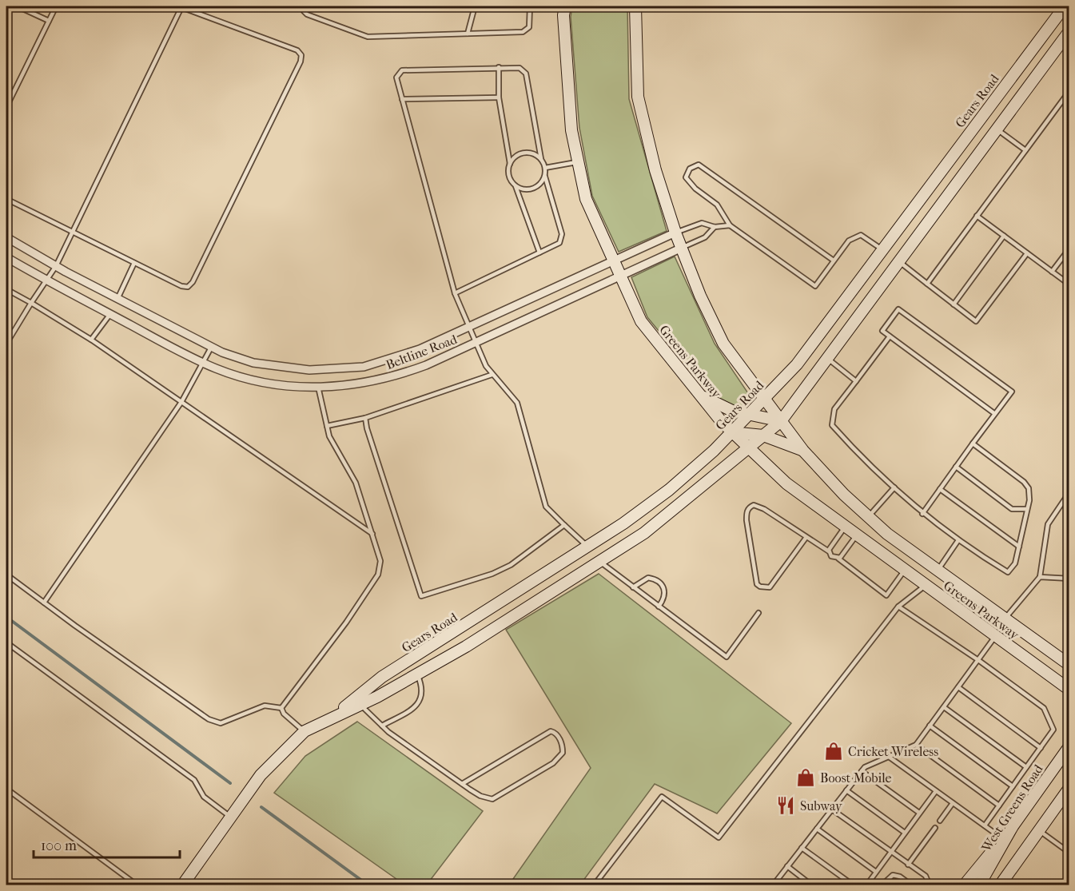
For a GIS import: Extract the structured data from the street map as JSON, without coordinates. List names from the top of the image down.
{
  "streets": {
    "street": [
      "Gears Road",
      "Beltline Road",
      "Greens Parkway",
      "West Greens Road"
    ]
  },
  "crossings": [
    ["Gears Road", "Greens Parkway"],
    ["Beltline Road", "Greens Parkway"]
  ],
  "places": {
    "shop": ["Cricket Wireless", "Boost Mobile"],
    "restaurant": ["Subway"]
  },
  "scale_bar": "100 m"
}
